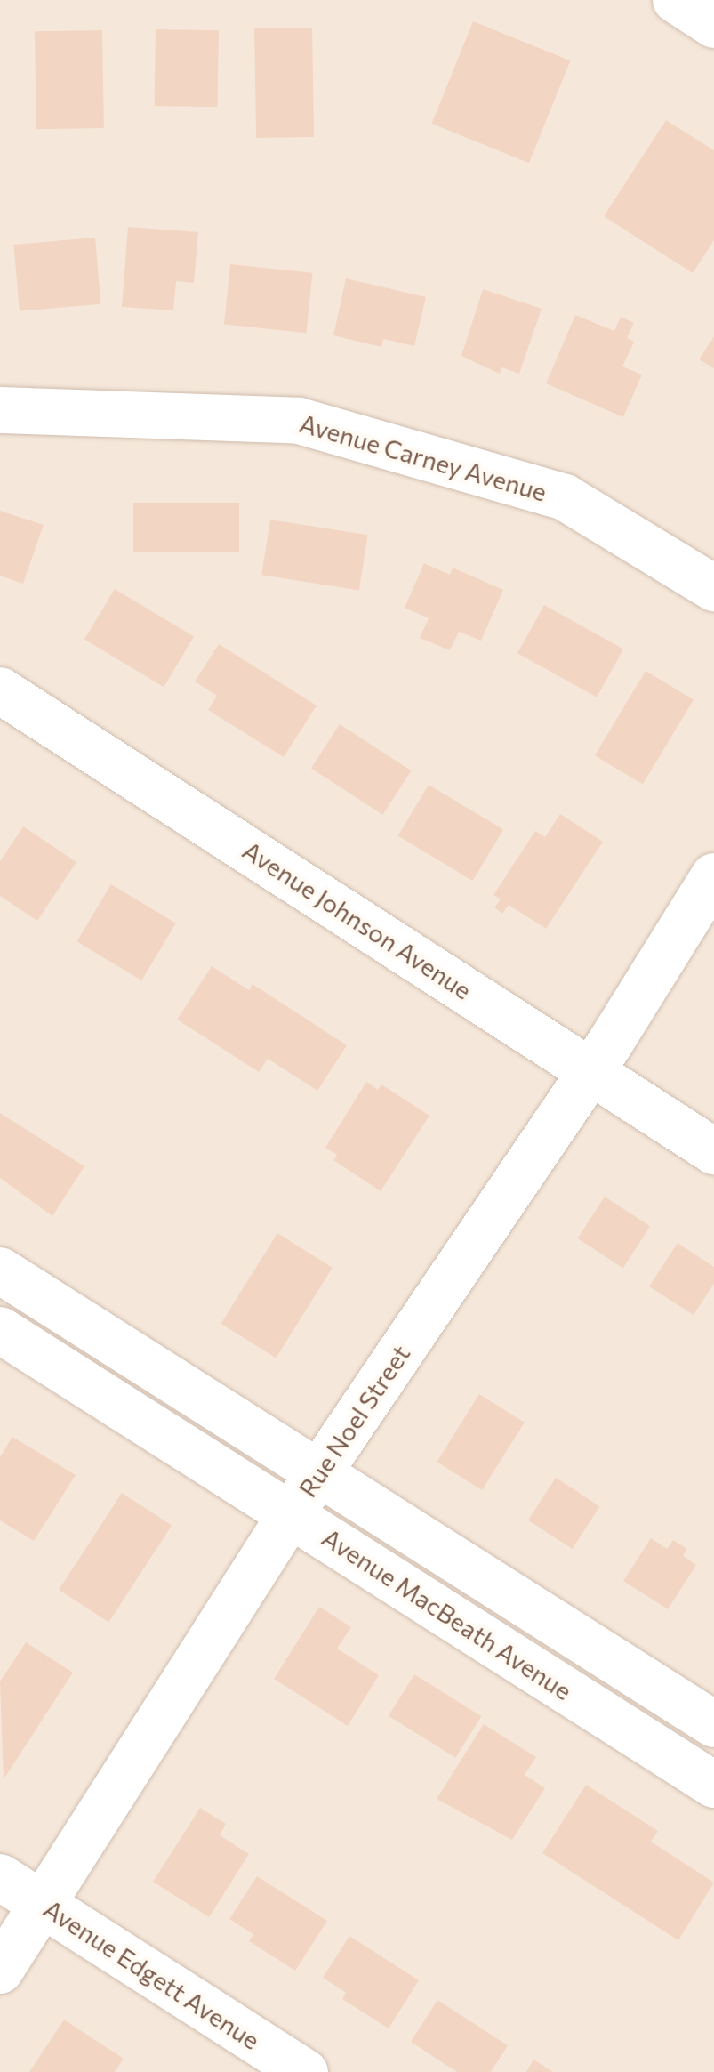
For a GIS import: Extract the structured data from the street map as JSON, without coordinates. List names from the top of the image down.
{
  "streets": {
    "street": [
      "Avenue Carney Avenue",
      "Avenue Johnson Avenue",
      "Rue Noel Street",
      "Avenue MacBeath Avenue",
      "Avenue Edgett Avenue"
    ]
  },
  "crossings": [
    ["Avenue Johnson Avenue", "Rue Noel Street"],
    ["Rue Noel Street", "Avenue MacBeath Avenue"],
    ["Rue Noel Street", "Avenue Edgett Avenue"]
  ]
}
